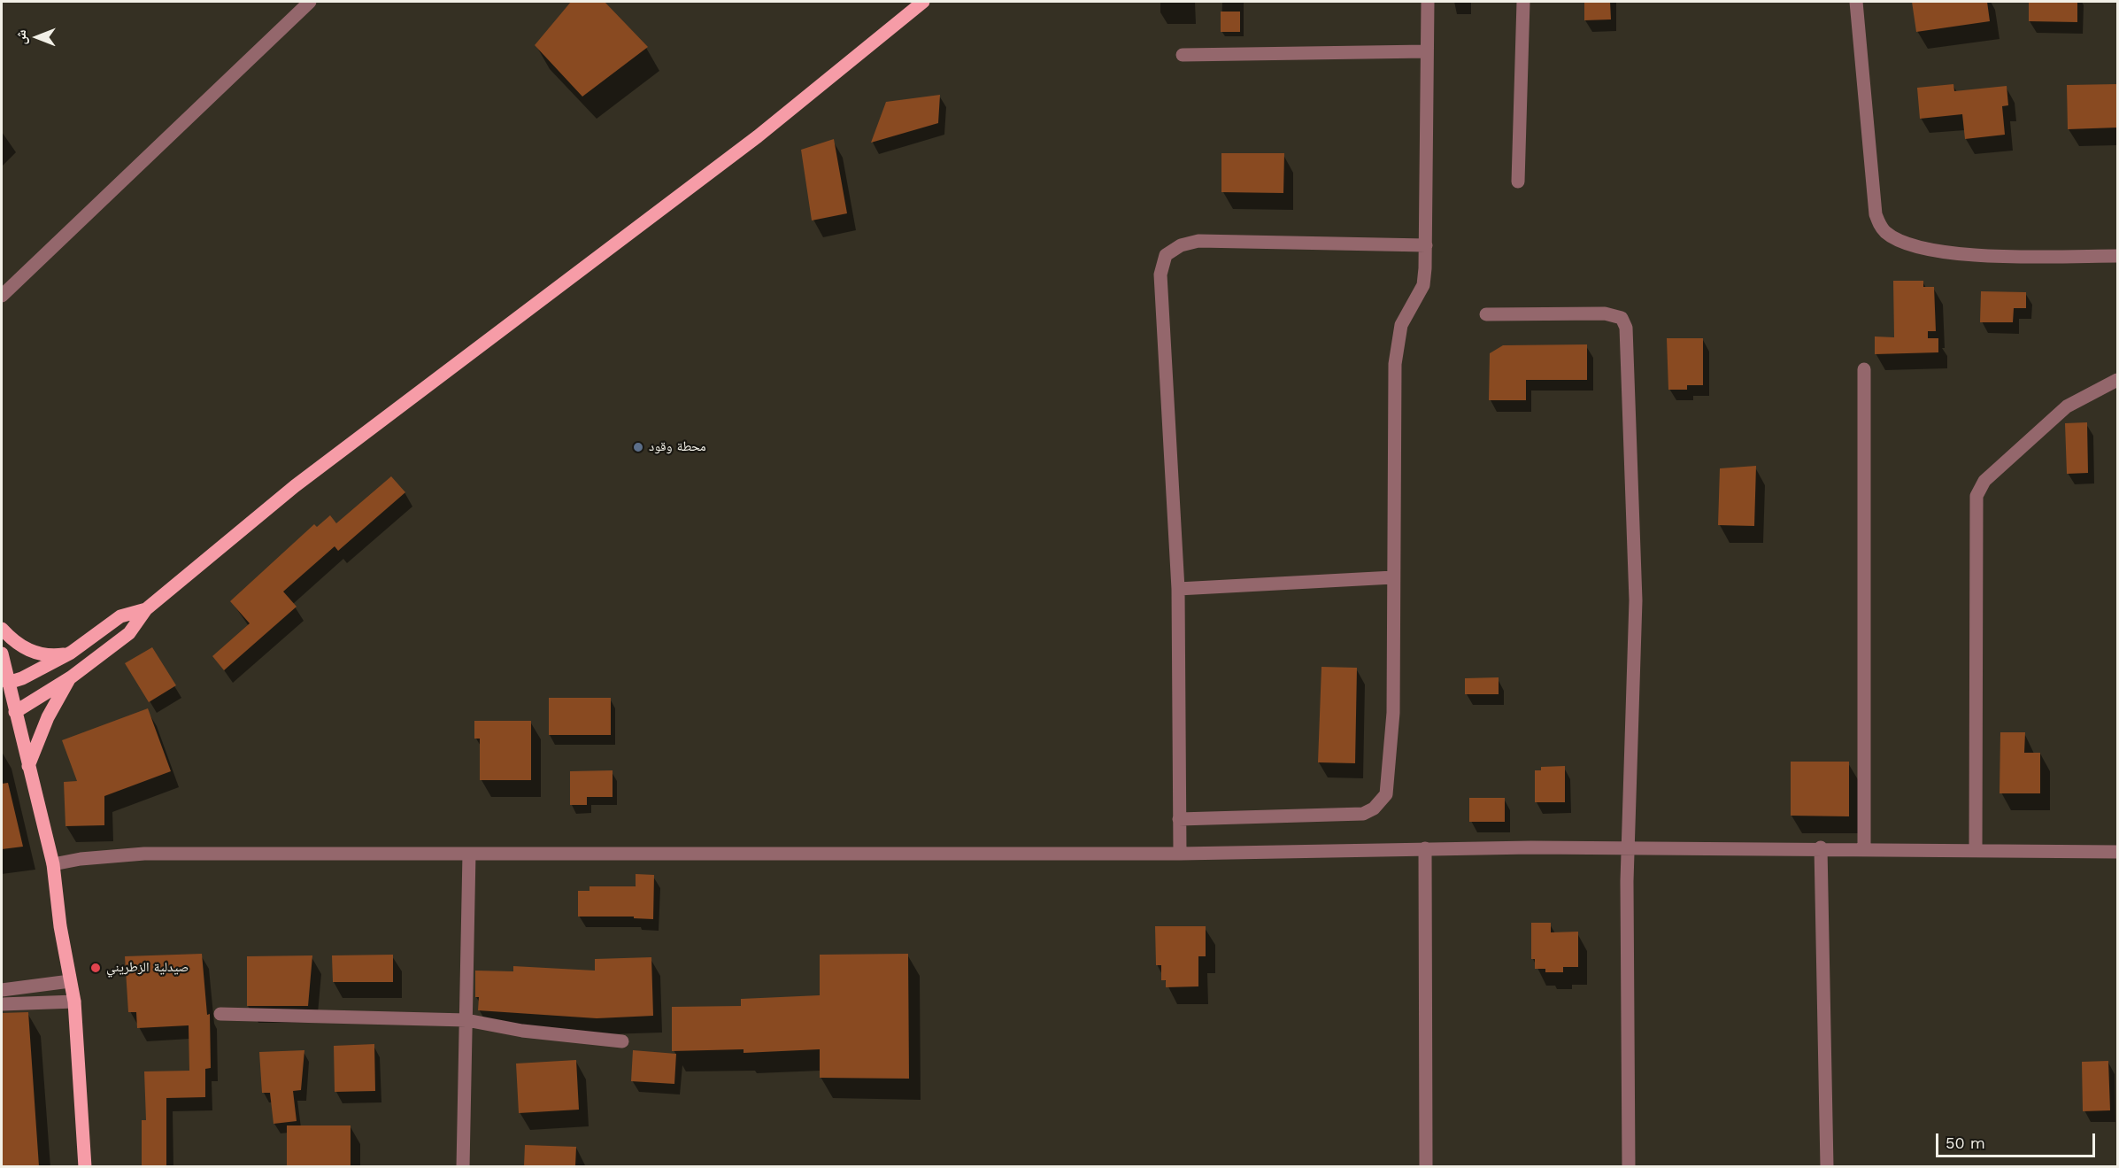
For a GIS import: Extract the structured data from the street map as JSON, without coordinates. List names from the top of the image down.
{
  "places": ["محطة وقود", "صيدلية الزطريني"],
  "scale_bar": "50 m",
  "north": "left"
}
